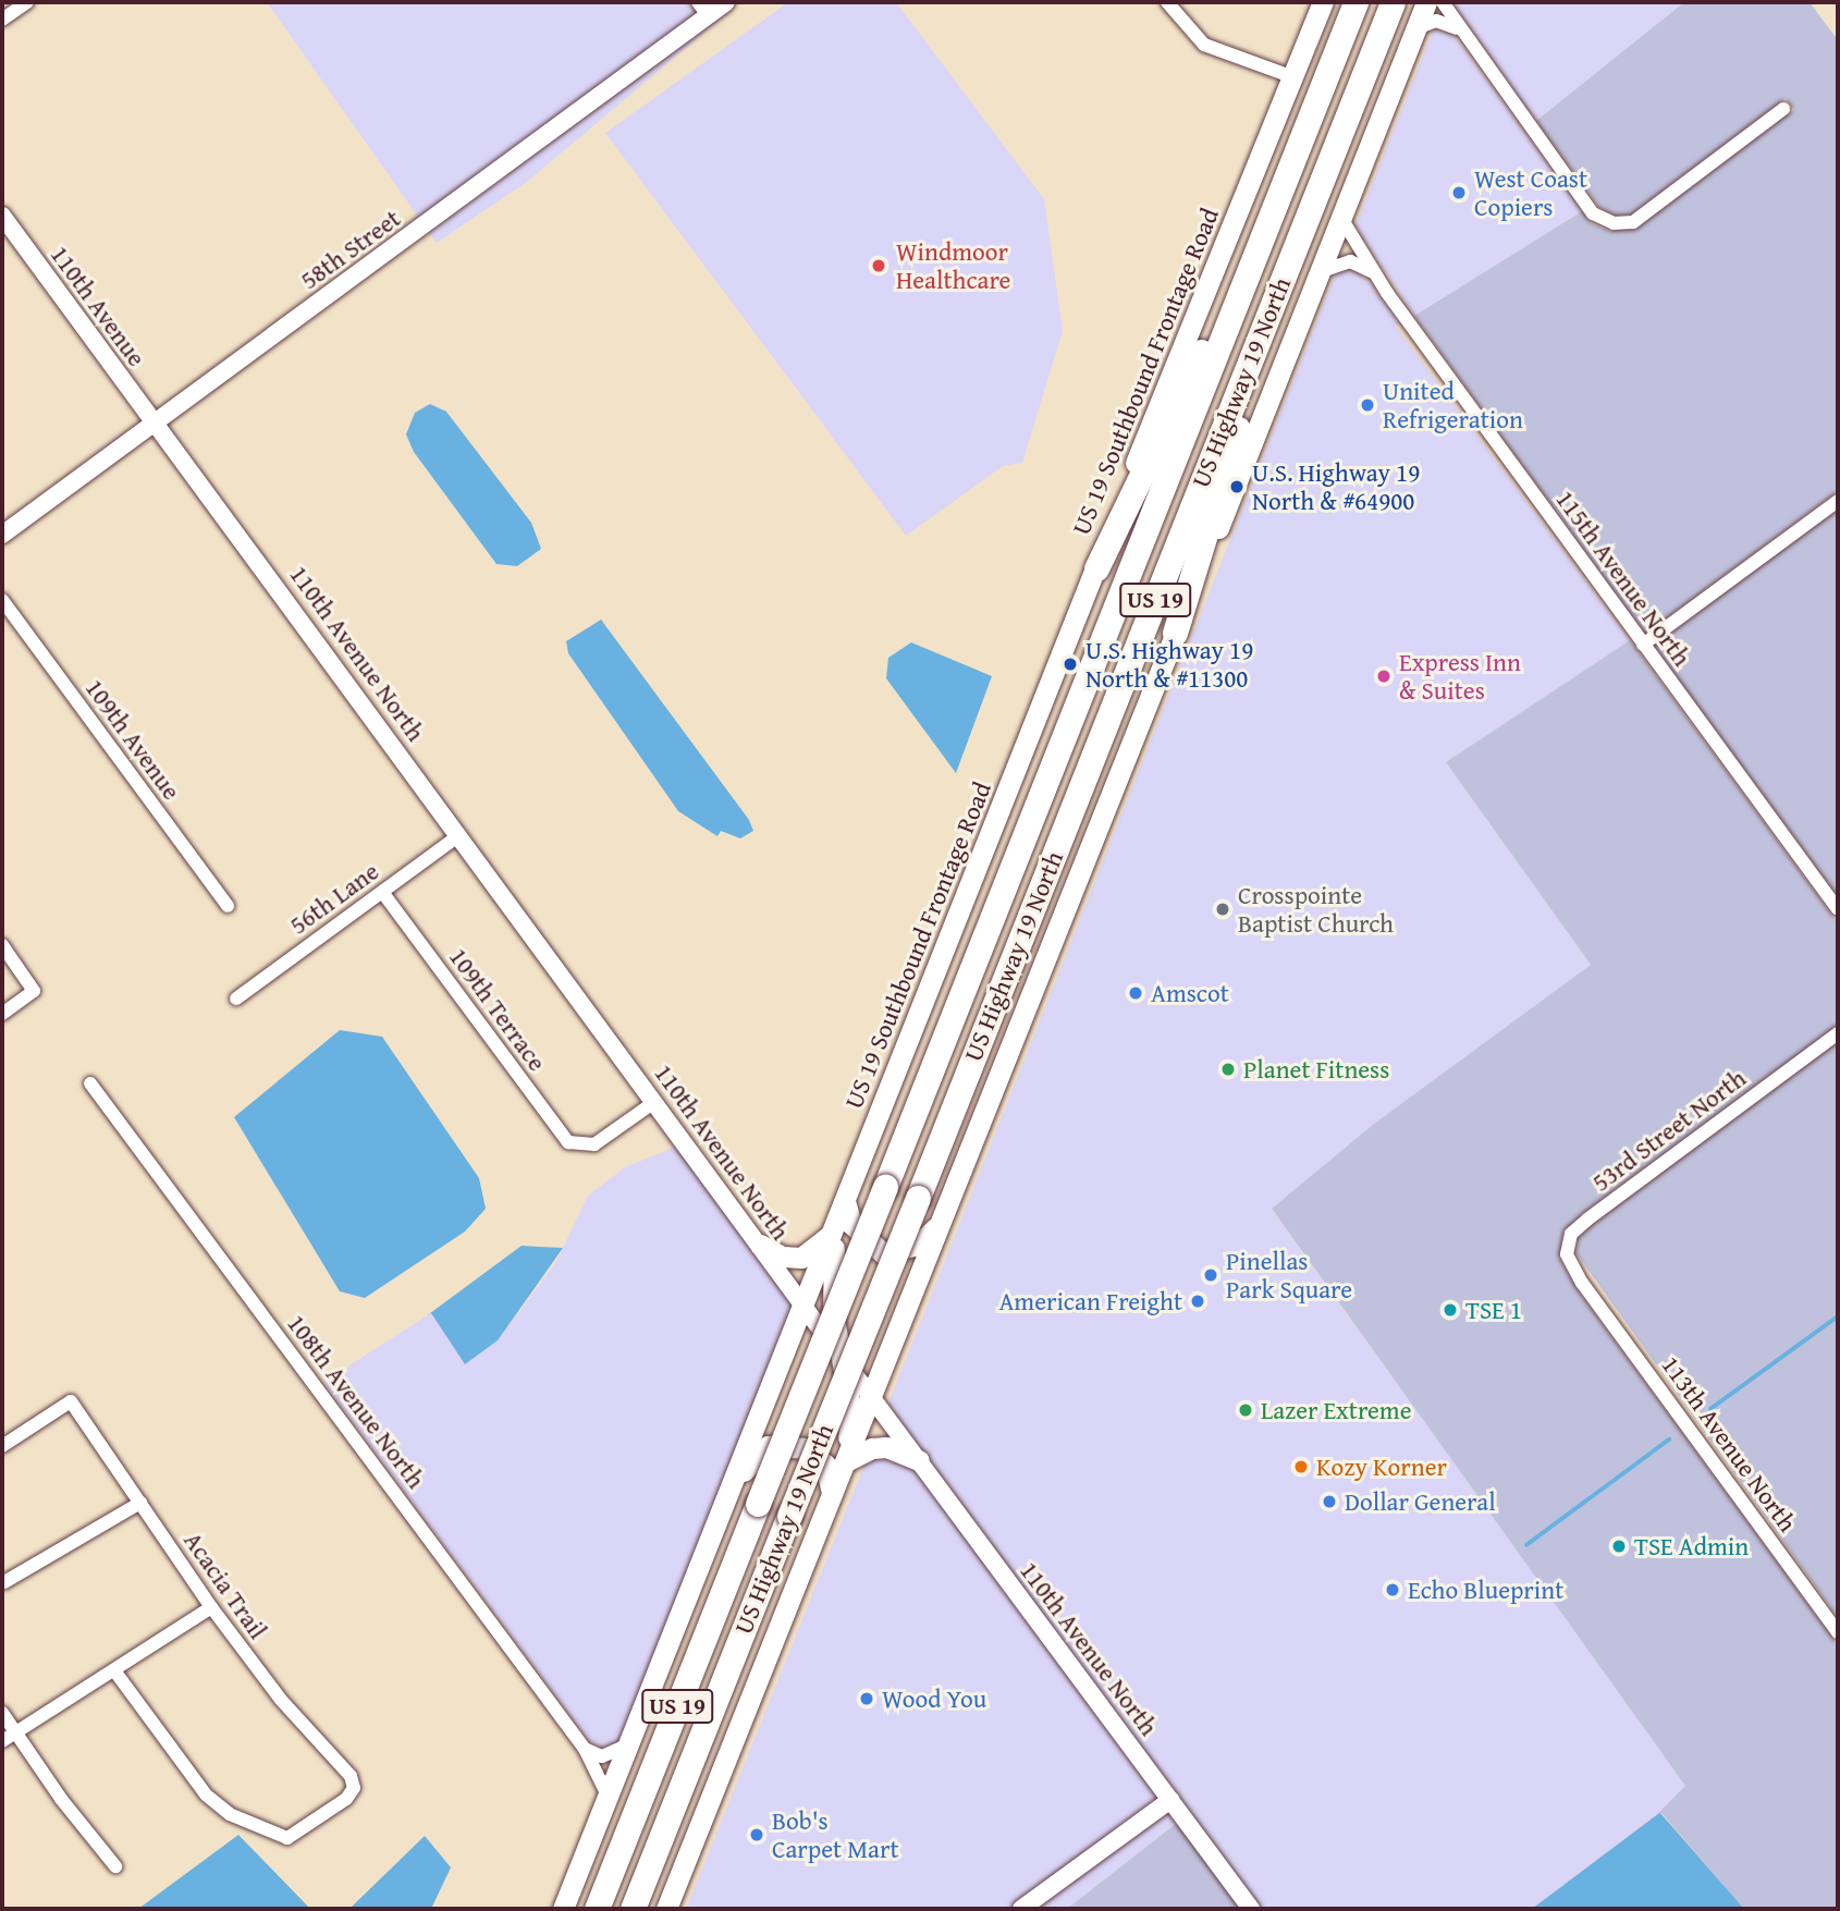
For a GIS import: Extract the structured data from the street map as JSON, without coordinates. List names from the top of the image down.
{
  "streets": {
    "highway": ["US Highway 19 North", "US 19"],
    "main road": ["US 19 Southbound Frontage Road"],
    "street": [
      "58th Street",
      "110th Avenue",
      "115th Avenue North",
      "110th Avenue North",
      "109th Avenue",
      "56th Lane",
      "109th Terrace",
      "53rd Street North",
      "108th Avenue North",
      "113th Avenue North",
      "Acacia Trail"
    ]
  },
  "crossings": [
    ["58th Street", "110th Avenue"],
    ["58th Street", "110th Avenue North"],
    ["110th Avenue", "110th Avenue North"],
    ["US 19 Southbound Frontage Road", "110th Avenue North"],
    ["US 19 Southbound Frontage Road", "108th Avenue North"],
    ["110th Avenue North", "56th Lane"],
    ["110th Avenue North", "109th Terrace"],
    ["56th Lane", "109th Terrace"],
    ["53rd Street North", "113th Avenue North"]
  ],
  "places": [
    "West Coast Copiers",
    "Windmoor Healthcare",
    "United Refrigeration",
    "U.S. Highway 19 North & #64900",
    "U.S. Highway 19 North & #11300",
    "Express Inn & Suites",
    "Crosspointe Baptist Church",
    "Amscot",
    "Planet Fitness",
    "Pinellas Park Square",
    "American Freight",
    "TSE 1",
    "Lazer Extreme",
    "Kozy Korner",
    "Dollar General",
    "TSE Admin",
    "Echo Blueprint",
    "Wood You",
    "Bob's Carpet Mart"
  ]
}
